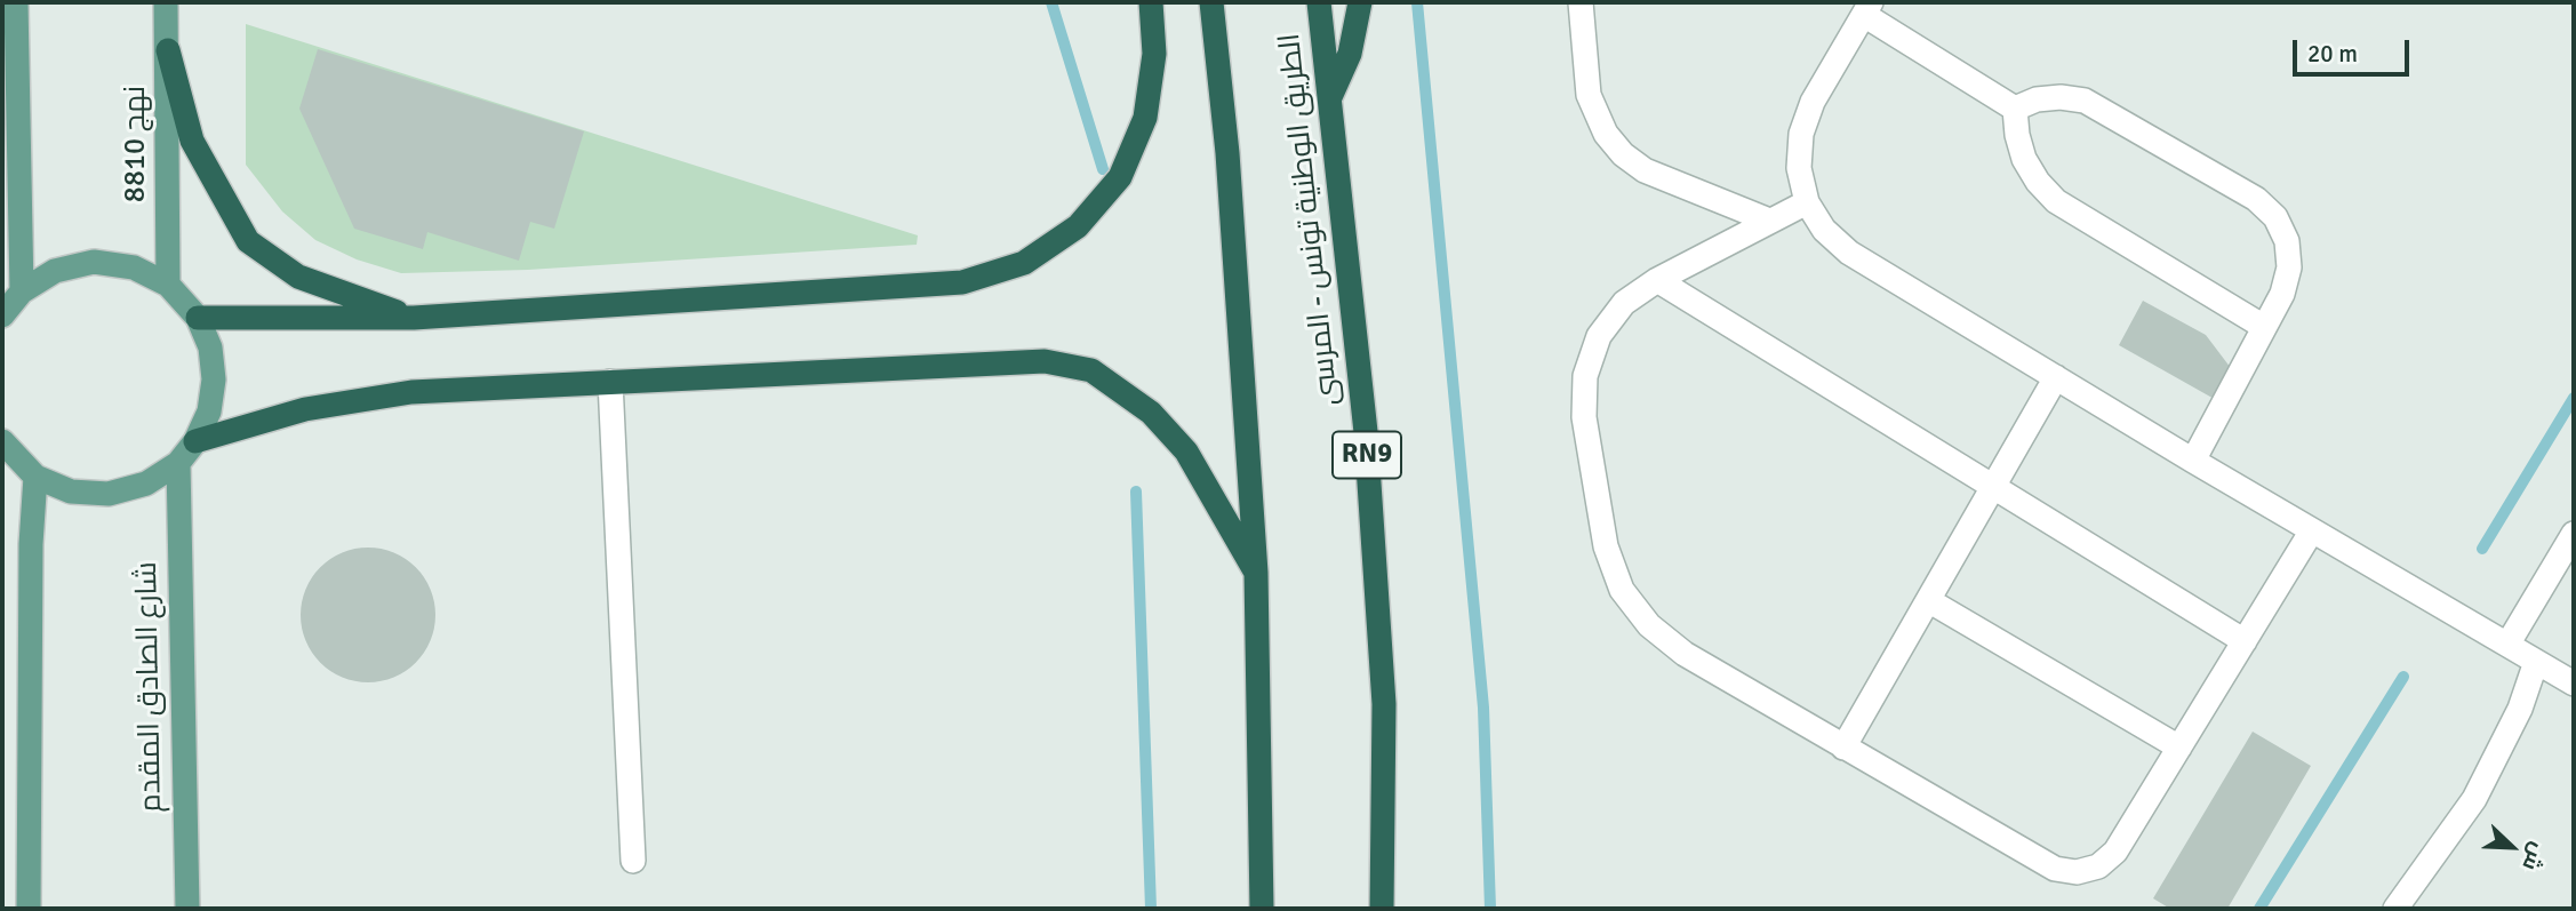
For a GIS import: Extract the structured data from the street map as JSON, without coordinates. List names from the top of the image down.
{
  "streets": {
    "highway": ["الطريق الوطنية تونس - المرسى", "RN9"],
    "main road": ["نهج 8810", "شارع الصادق المقدم"]
  },
  "scale_bar": "20 m",
  "north": "bottom right"
}
